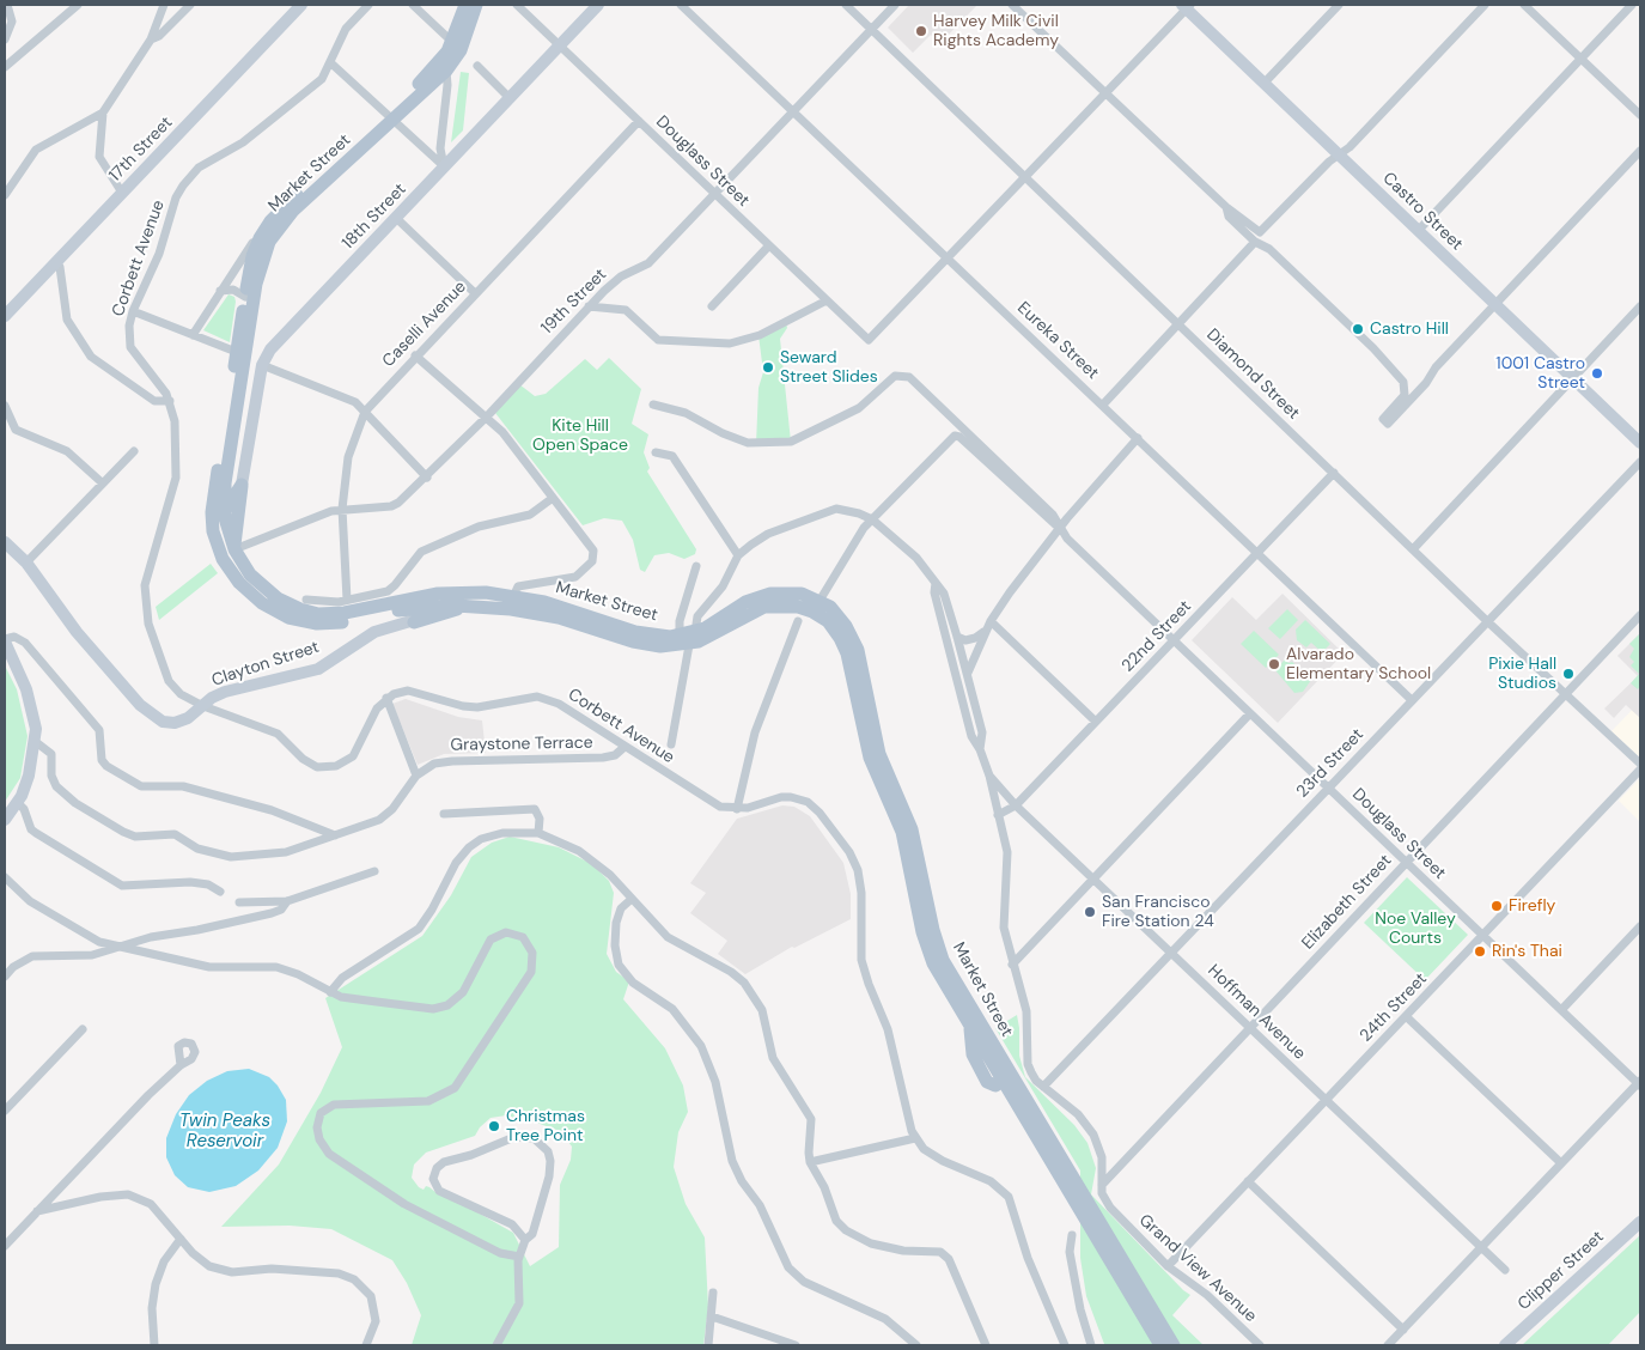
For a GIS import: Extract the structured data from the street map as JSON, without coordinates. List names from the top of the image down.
{
  "streets": {
    "main road": ["Market Street"],
    "street": [
      "17th Street",
      "Douglass Street",
      "Castro Street",
      "18th Street",
      "Corbett Avenue",
      "19th Street",
      "Caselli Avenue",
      "Eureka Street",
      "Diamond Street",
      "22nd Street",
      "Clayton Street",
      "Graystone Terrace",
      "23rd Street",
      "Elizabeth Street",
      "24th Street",
      "Hoffman Avenue",
      "Grand View Avenue",
      "Clipper Street"
    ]
  },
  "crossings": [
    ["Douglass Street", "18th Street"],
    ["Douglass Street", "19th Street"],
    ["Douglass Street", "Caselli Avenue"],
    ["Douglass Street", "Eureka Street"],
    ["Douglass Street", "22nd Street"],
    ["Douglass Street", "23rd Street"],
    ["Douglass Street", "Elizabeth Street"],
    ["Douglass Street", "24th Street"],
    ["Douglass Street", "Grand View Avenue"],
    ["Market Street", "19th Street"],
    ["Market Street", "Grand View Avenue"],
    ["Corbett Avenue", "Clayton Street"],
    ["Corbett Avenue", "Graystone Terrace"],
    ["19th Street", "Caselli Avenue"],
    ["19th Street", "Eureka Street"],
    ["19th Street", "Diamond Street"],
    ["Eureka Street", "22nd Street"],
    ["Eureka Street", "23rd Street"],
    ["Diamond Street", "22nd Street"],
    ["Diamond Street", "23rd Street"],
    ["Diamond Street", "Elizabeth Street"],
    ["22nd Street", "Hoffman Avenue"],
    ["22nd Street", "Grand View Avenue"],
    ["23rd Street", "Hoffman Avenue"],
    ["23rd Street", "Grand View Avenue"],
    ["Elizabeth Street", "Hoffman Avenue"],
    ["Elizabeth Street", "Grand View Avenue"],
    ["24th Street", "Hoffman Avenue"],
    ["24th Street", "Grand View Avenue"],
    ["Hoffman Avenue", "Grand View Avenue"]
  ],
  "water": ["Twin Peaks Reservoir"],
  "parks": ["Kite Hill Open Space", "Noe Valley Courts"],
  "places": [
    "Harvey Milk Civil Rights Academy",
    "Castro Hill",
    "Seward Street Slides",
    "1001 Castro Street",
    "Alvarado Elementary School",
    "Pixie Hall Studios",
    "Firefly",
    "San Francisco Fire Station 24",
    "Rin's Thai",
    "Christmas Tree Point"
  ]
}
